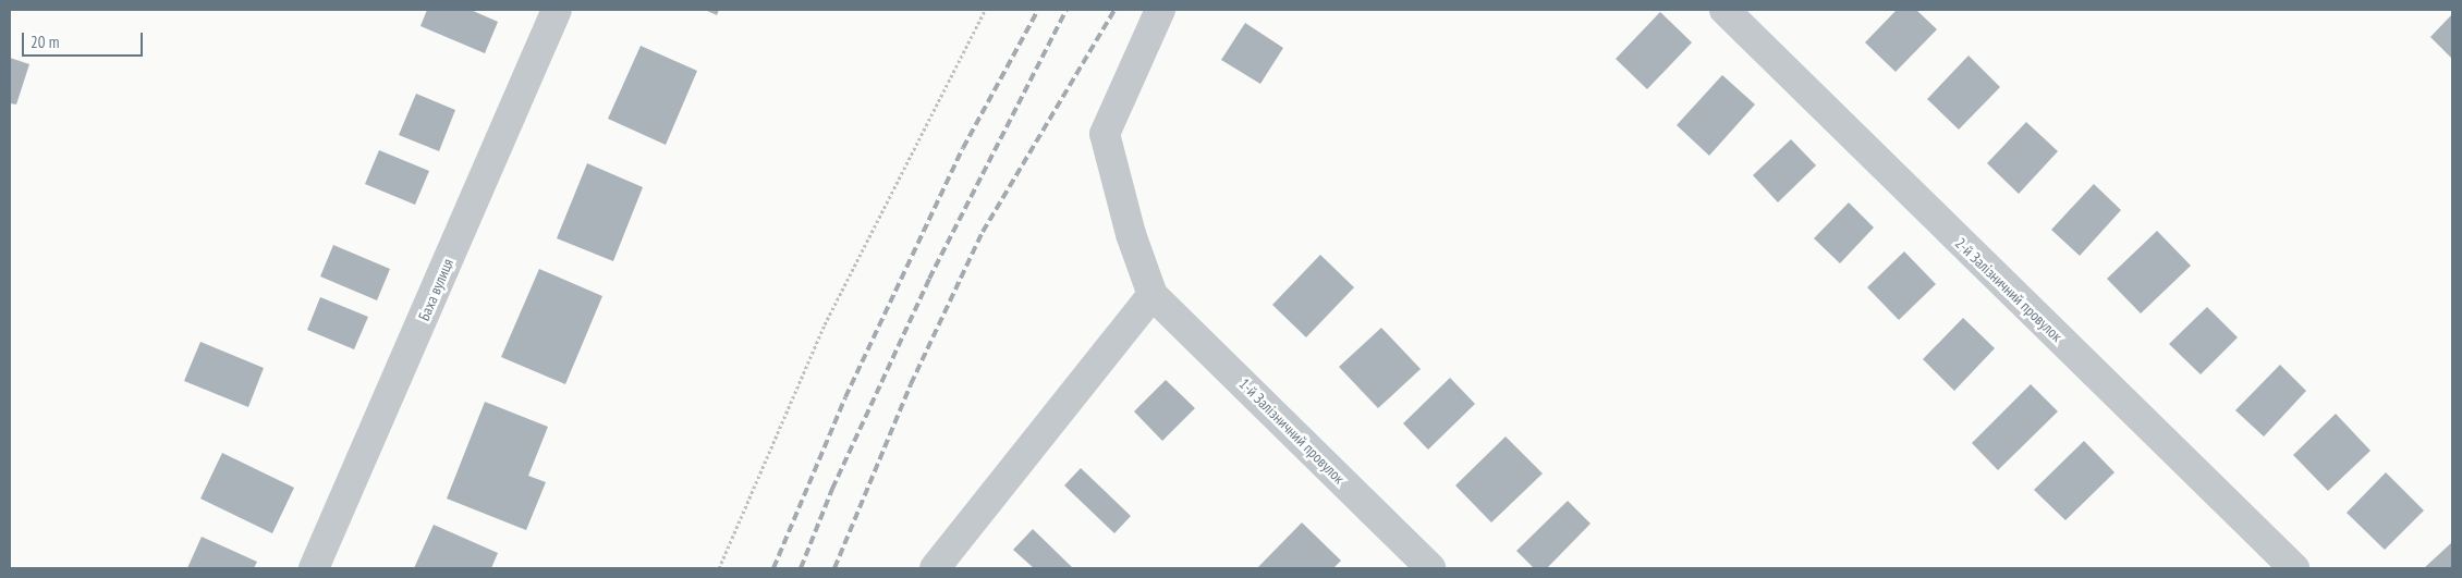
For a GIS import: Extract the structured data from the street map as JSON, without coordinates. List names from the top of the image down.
{
  "streets": {
    "street": ["Баха вулиця", "2-й Залізничний провулок", "1-й Залізничний провулок"]
  },
  "scale_bar": "20 m"
}
